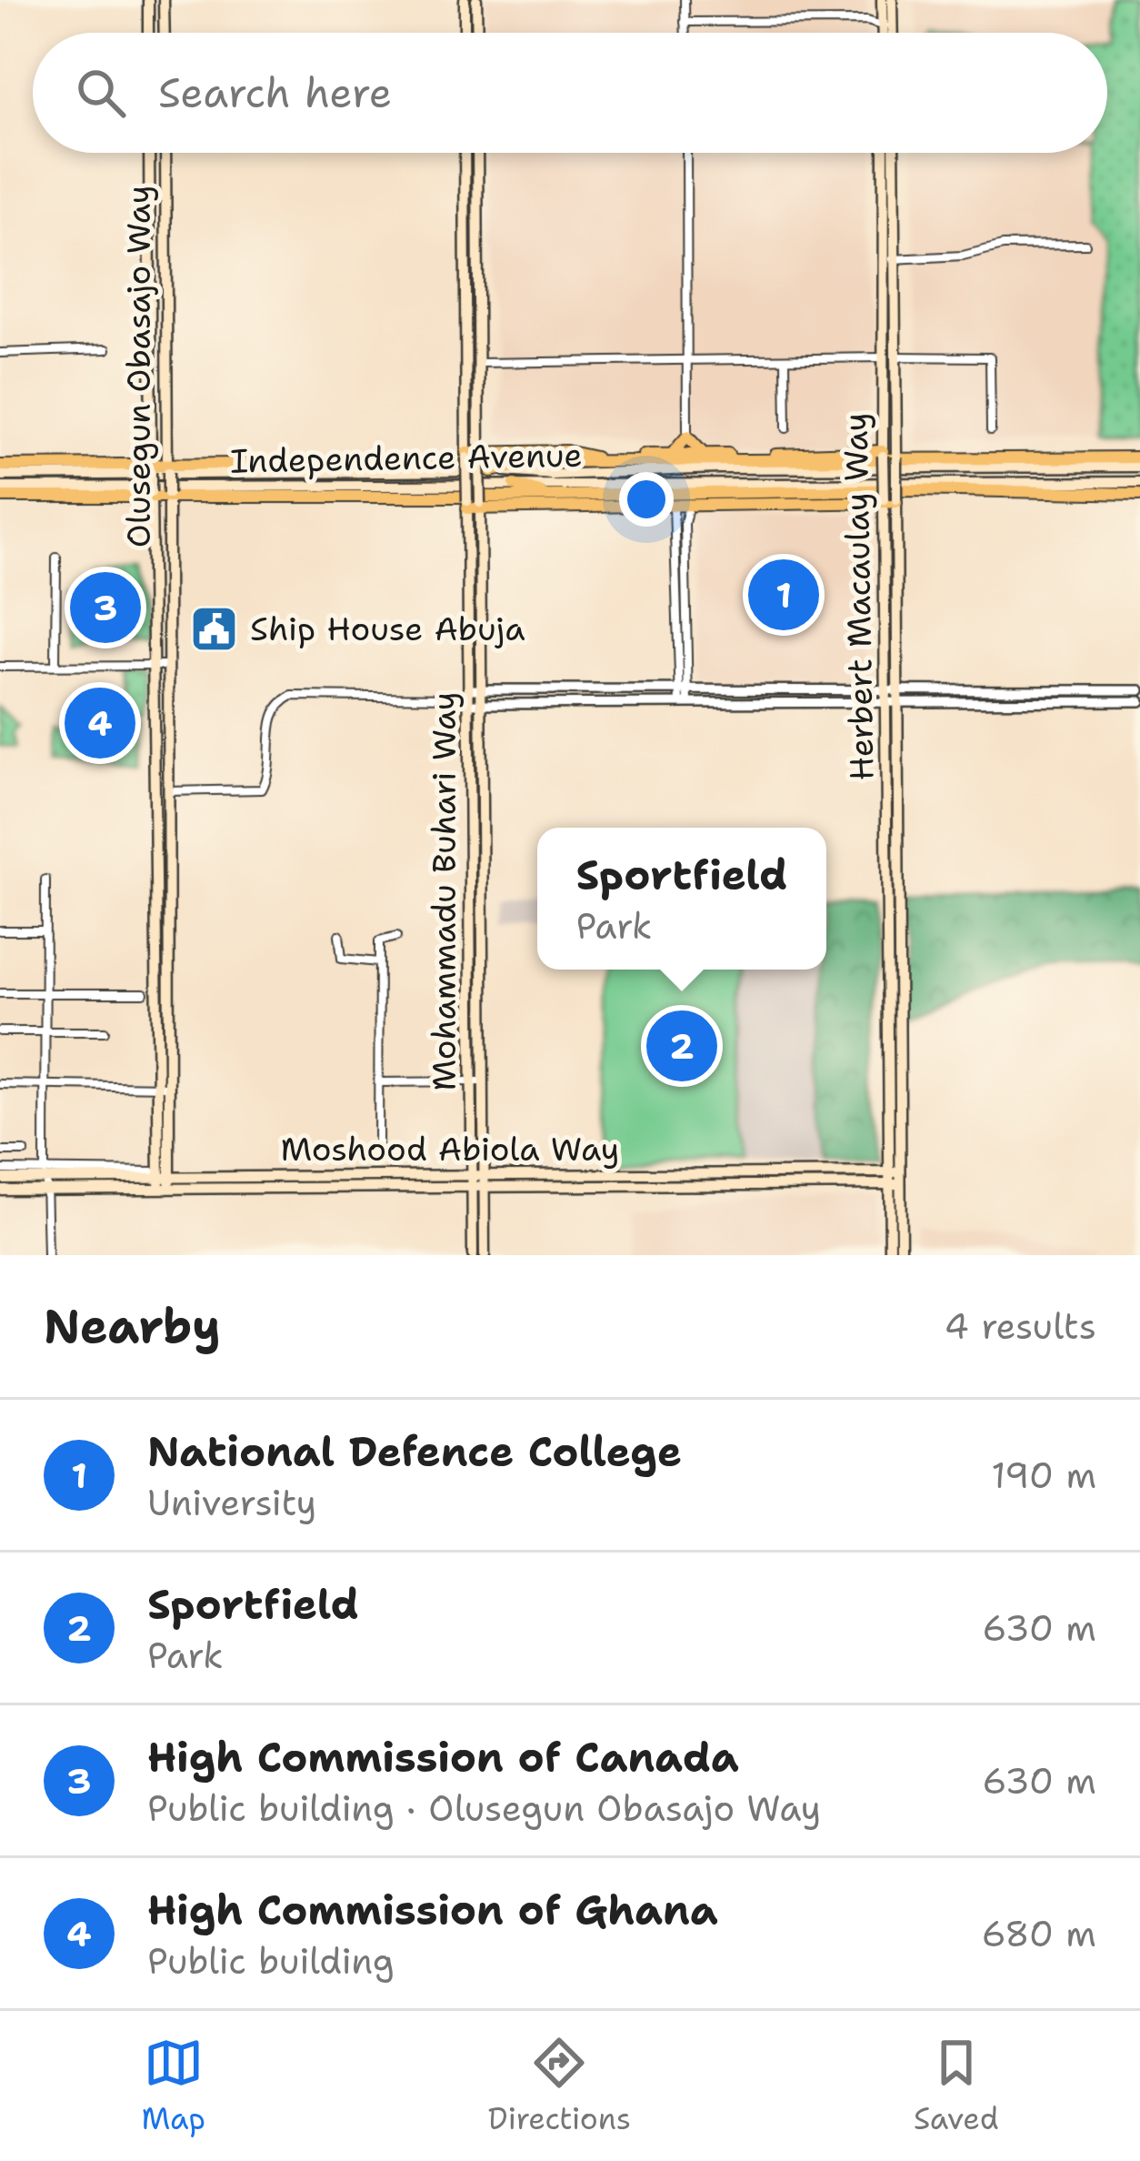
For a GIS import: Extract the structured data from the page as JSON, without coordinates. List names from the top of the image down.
{
  "streets": {
    "main road": [
      "Olusegun Obasajo Way",
      "Independence Avenue",
      "Herbert Macaulay Way",
      "Mohammadu Buhari Way",
      "Moshood Abiola Way"
    ]
  },
  "crossings": [
    ["Olusegun Obasajo Way", "Independence Avenue"],
    ["Olusegun Obasajo Way", "Moshood Abiola Way"],
    ["Herbert Macaulay Way", "Moshood Abiola Way"],
    ["Mohammadu Buhari Way", "Moshood Abiola Way"]
  ],
  "places": {
    "public building": ["Ship House Abuja"]
  },
  "page": {
    "search": "Search here",
    "pins": [
      "1",
      "3",
      "4",
      "2"
    ],
    "popup": ["Sportfield", "Park"],
    "heading": ["Nearby", "4 results"],
    "list": [
      {
        "mark": "1",
        "name": "National Defence College",
        "note": "University",
        "value": "190 m"
      },
      {
        "mark": "2",
        "name": "Sportfield",
        "note": "Park",
        "value": "630 m"
      },
      {
        "mark": "3",
        "name": "High Commission of Canada",
        "note": "Public building · Olusegun Obasajo Way",
        "value": "630 m"
      },
      {
        "mark": "4",
        "name": "High Commission of Ghana",
        "note": "Public building",
        "value": "680 m"
      }
    ],
    "nav": ["Map", "Directions", "Saved"]
  }
}
